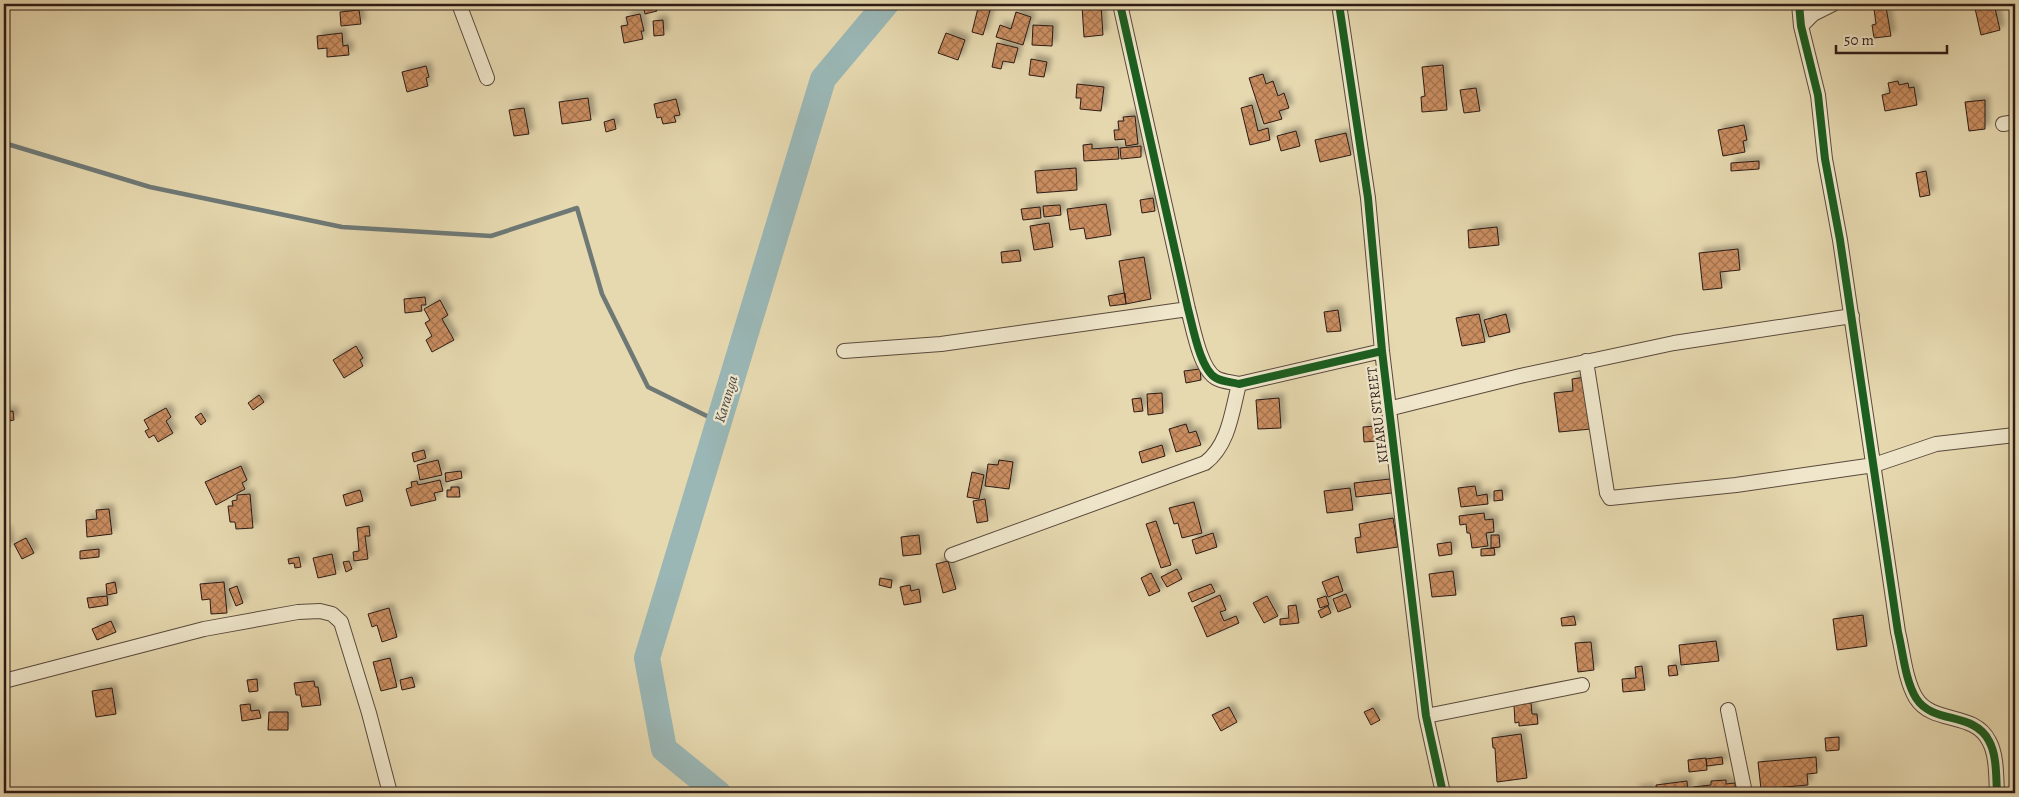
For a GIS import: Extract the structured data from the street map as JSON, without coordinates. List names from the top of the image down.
{
  "streets": {
    "street": ["KIFARU STREET"]
  },
  "water": ["Karanga"],
  "scale_bar": "50 m"
}
